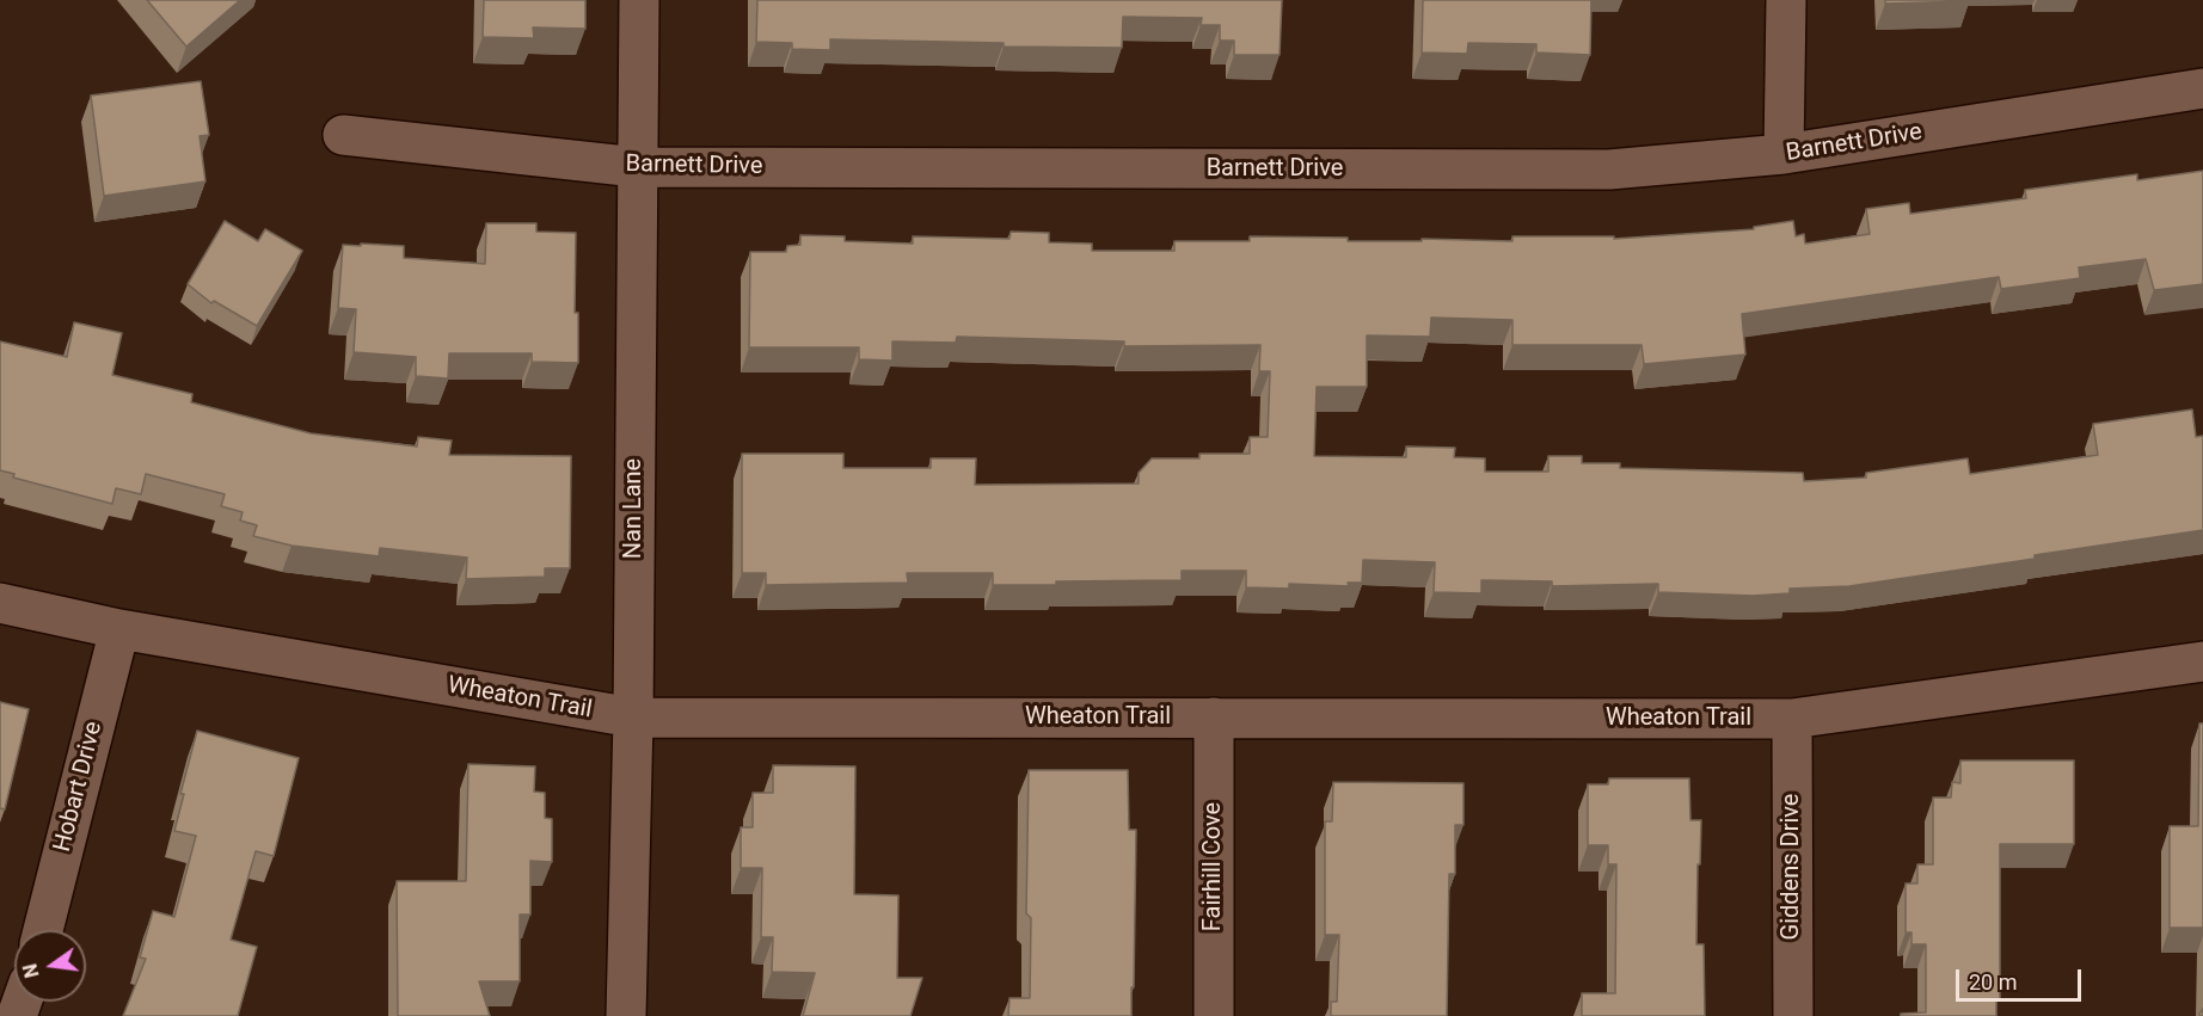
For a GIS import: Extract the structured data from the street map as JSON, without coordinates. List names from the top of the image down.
{
  "streets": {
    "street": [
      "Barnett Drive",
      "Nan Lane",
      "Wheaton Trail",
      "Hobart Drive",
      "Fairhill Cove",
      "Giddens Drive"
    ]
  },
  "crossings": [
    ["Barnett Drive", "Nan Lane"],
    ["Nan Lane", "Wheaton Trail"],
    ["Wheaton Trail", "Hobart Drive"],
    ["Wheaton Trail", "Fairhill Cove"],
    ["Wheaton Trail", "Giddens Drive"]
  ],
  "scale_bar": "20 m",
  "north": "left"
}
